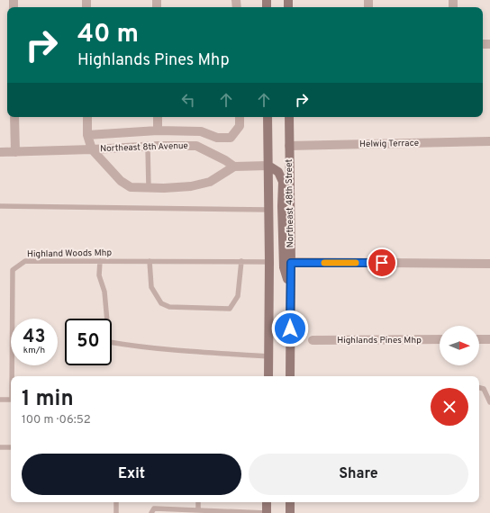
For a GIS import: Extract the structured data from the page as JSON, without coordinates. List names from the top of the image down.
{
  "streets": {
    "main road": ["Northeast 48th Street"],
    "street": ["Helwig Terrace", "Northeast 8th Avenue", "Highlands Pines Mhp"],
    "lane": ["Highland Woods Mhp"]
  },
  "crossings": [
    ["Helwig Terrace", "Northeast 48th Street"]
  ],
  "north": "right",
  "page": {
    "turn": ["40 m", "Highlands Pines Mhp"],
    "speed": "43 km/h",
    "limit": "50",
    "heading": ["1 min", "100 m · 06:52"],
    "buttons": ["Exit", "Share"]
  }
}
